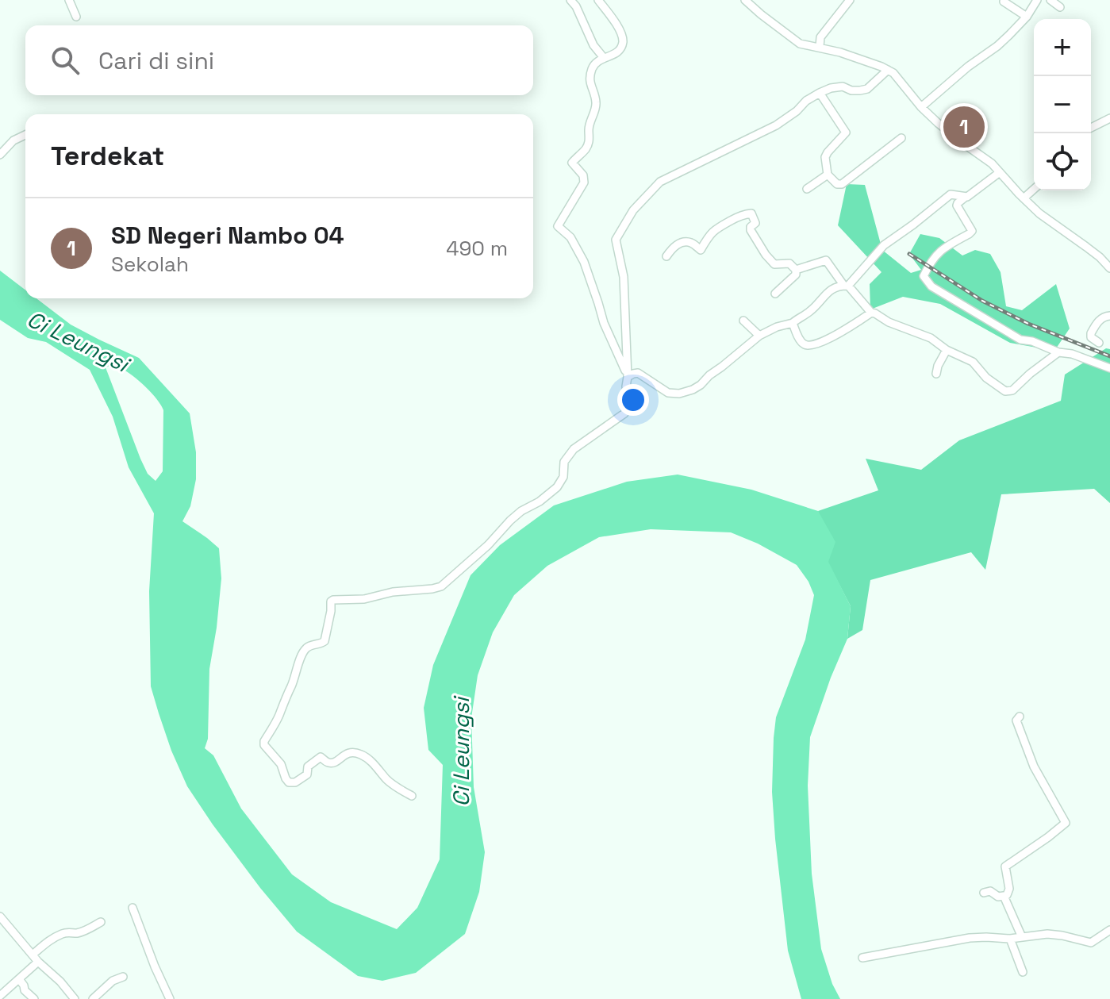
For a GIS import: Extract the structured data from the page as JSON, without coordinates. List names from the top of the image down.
{
  "water": ["Ci Leungsi"],
  "page": {
    "map_buttons": ["+", "−"],
    "search": "Cari di sini",
    "pins": "1",
    "heading": "Terdekat",
    "list": [
      {
        "mark": "1",
        "name": "SD Negeri Nambo 04",
        "note": "Sekolah",
        "value": "490 m"
      }
    ]
  }
}
